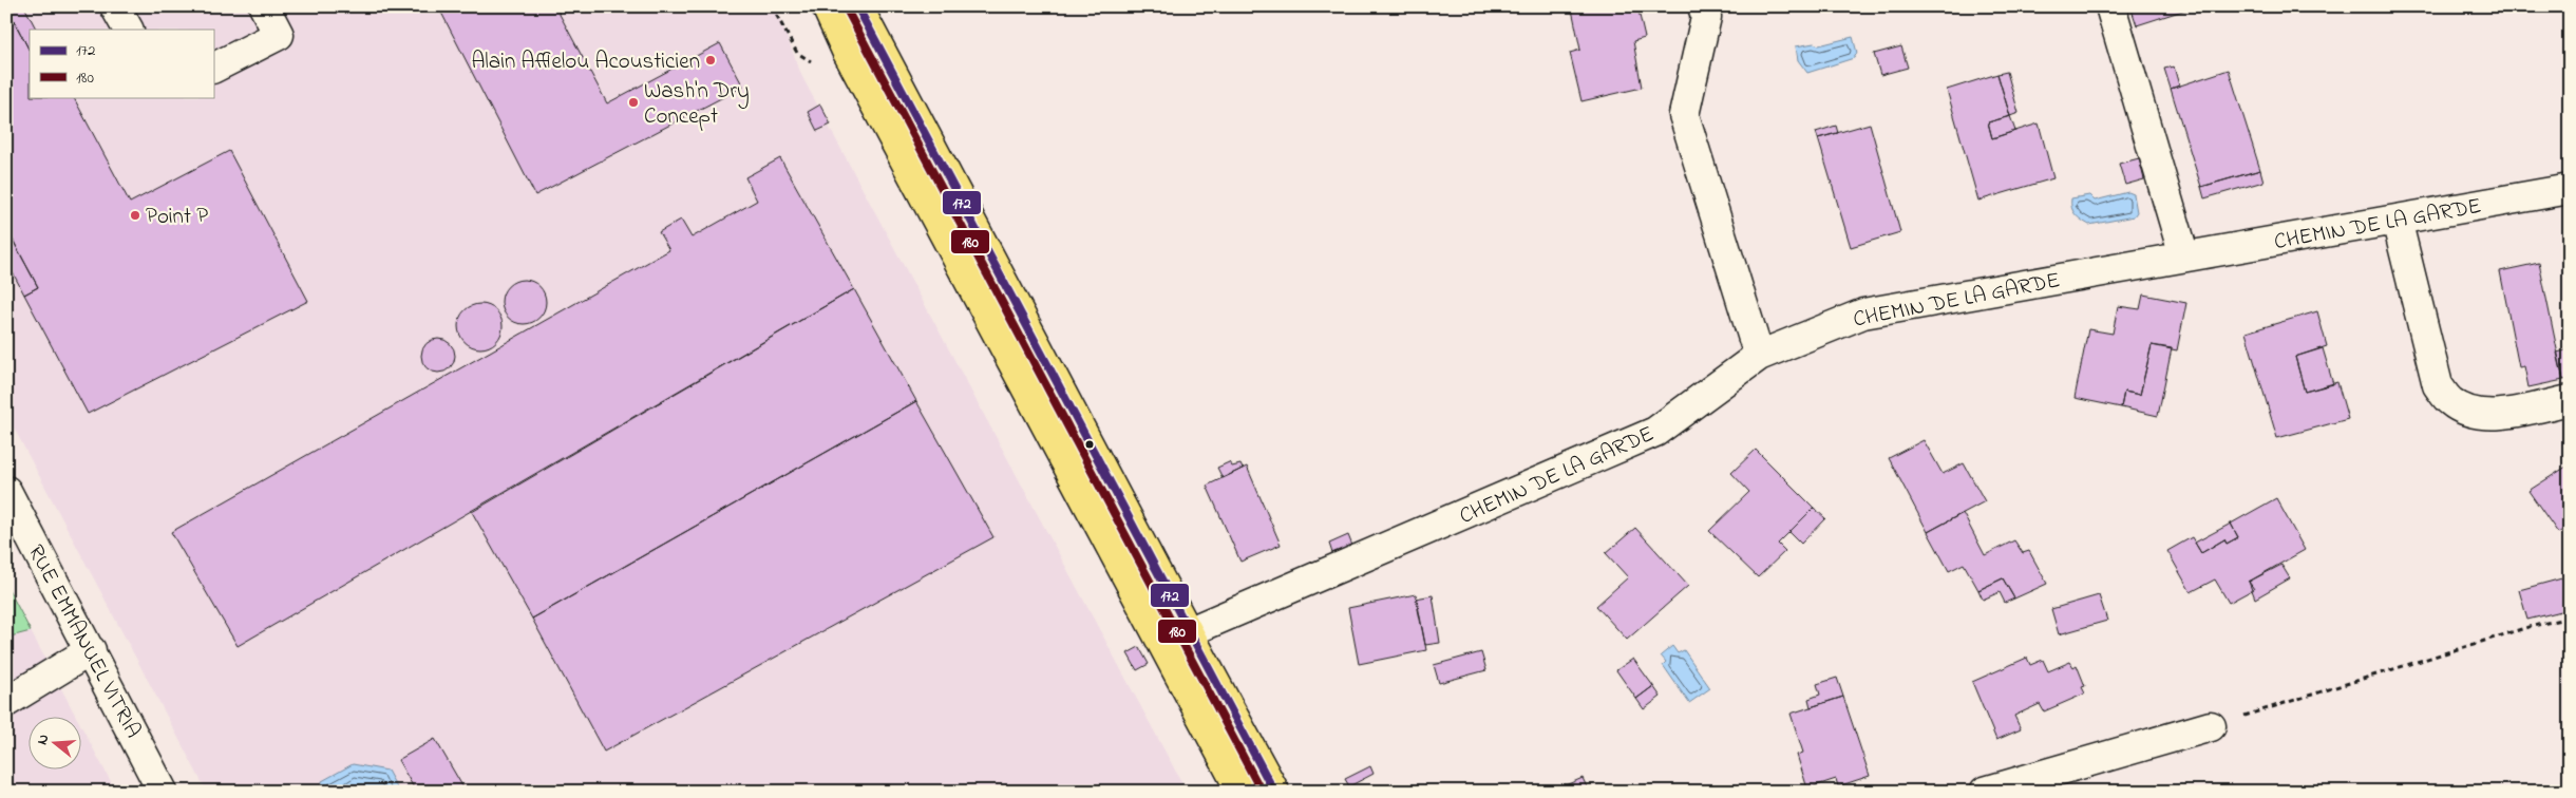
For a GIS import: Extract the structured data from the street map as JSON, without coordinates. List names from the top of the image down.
{
  "streets": {
    "street": ["CHEMIN DE LA GARDE", "RUE EMMANUEL VITRIA"]
  },
  "places": ["Alain Afflelou Acousticien", "Wash'n Dry Concept", "Point P"],
  "lines": ["transit line 172", "transit line 180"],
  "legend": ["172", "180"],
  "north": "left"
}
